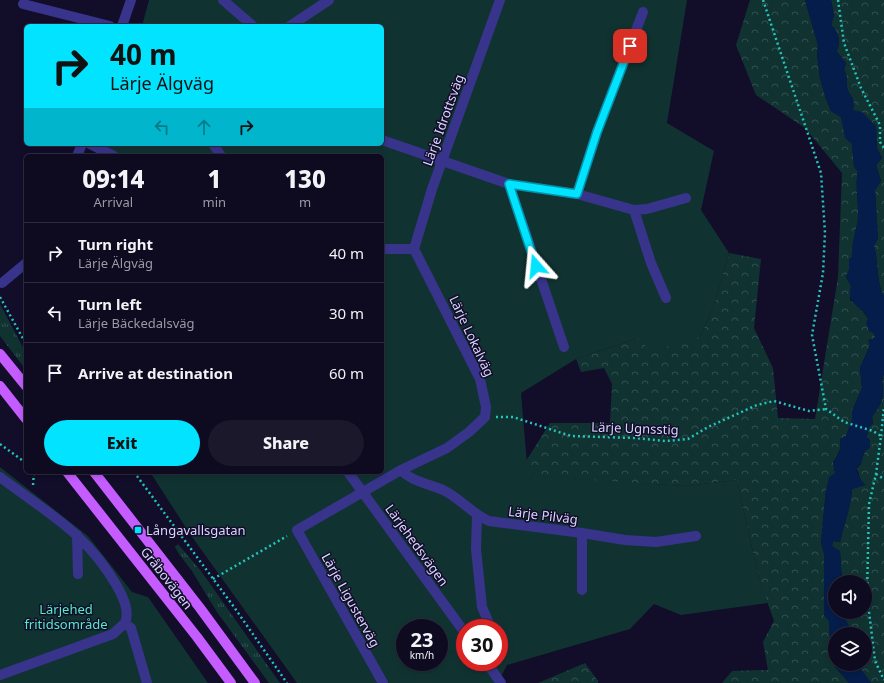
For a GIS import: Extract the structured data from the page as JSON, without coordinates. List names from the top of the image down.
{
  "streets": {
    "main road": ["Gråbovägen"],
    "street": [
      "Lärje Idrottsväg",
      "Lärje Lokalväg",
      "Lärje Pilväg",
      "Lärjehedsvägen",
      "Lärje Ligusterväg"
    ],
    "path": ["Lärje Ugnsstig"]
  },
  "crossings": [
    ["Lärje Idrottsväg", "Lärje Lokalväg"],
    ["Lärje Lokalväg", "Lärje Ugnsstig"]
  ],
  "parks": ["Lärjehed fritidsområde"],
  "places": {
    "transit": ["Långavallsgatan"]
  },
  "page": {
    "turn": ["40 m", "Lärje Älgväg"],
    "eta": [
      "09:14",
      "Arrival",
      "1",
      "min",
      "130",
      "m"
    ],
    "list": [
      {
        "name": "Turn right",
        "note": "Lärje Älgväg",
        "value": "40 m"
      },
      {
        "name": "Turn left",
        "note": "Lärje Bäckedalsväg",
        "value": "30 m"
      },
      {
        "name": "Arrive at destination",
        "value": "60 m"
      }
    ],
    "buttons": ["Exit", "Share"],
    "speed": "23 km/h",
    "limit": "30"
  }
}
